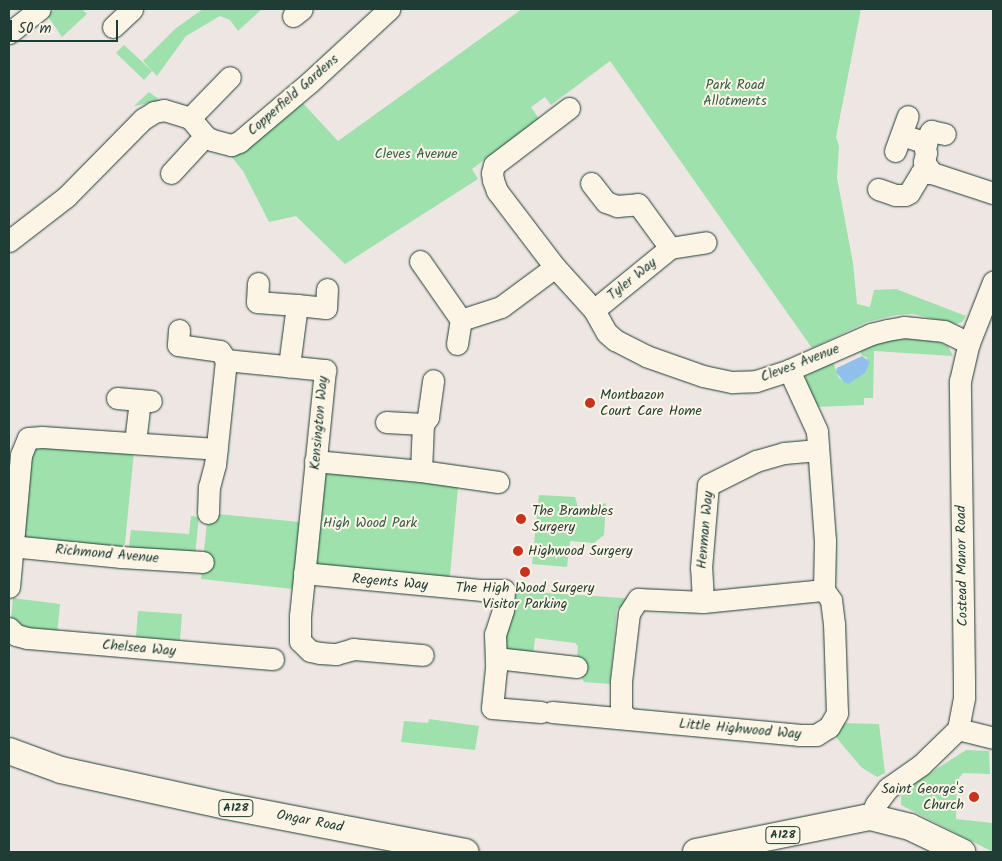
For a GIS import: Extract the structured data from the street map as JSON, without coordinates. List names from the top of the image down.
{
  "streets": {
    "main road": ["A128", "Ongar Road"],
    "street": [
      "Copperfield Gardens",
      "Tyler Way",
      "Cleves Avenue",
      "Kensington Way",
      "Henman Way",
      "Richmond Avenue",
      "Costead Manor Road",
      "Regents Way",
      "Chelsea Way",
      "Little Highwood Way"
    ]
  },
  "crossings": [
    ["Tyler Way", "Cleves Avenue"],
    ["Cleves Avenue", "Costead Manor Road"],
    ["Cleves Avenue", "Little Highwood Way"],
    ["Kensington Way", "Regents Way"],
    ["Henman Way", "Little Highwood Way"],
    ["Regents Way", "Little Highwood Way"]
  ],
  "parks": ["Park Road Allotments", "Cleves Avenue", "High Wood Park"],
  "places": [
    "Montbazon Court Care Home",
    "The Brambles Surgery",
    "Highwood Surgery",
    "The High Wood Surgery Visitor Parking",
    "Saint George's Church"
  ],
  "scale_bar": "50 m"
}
